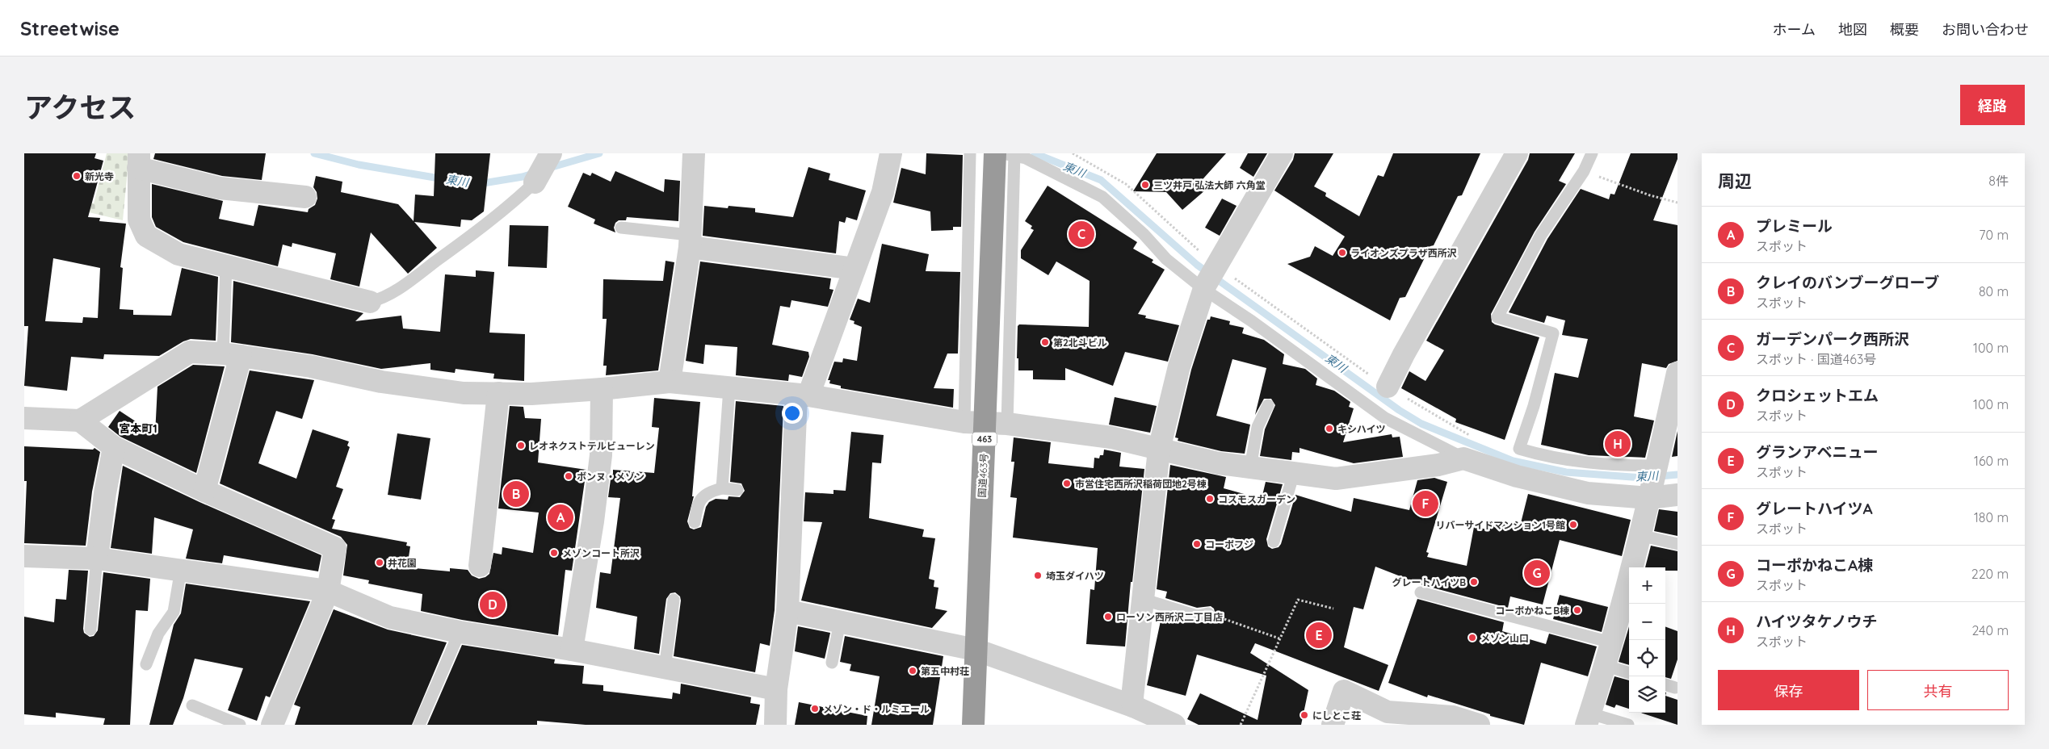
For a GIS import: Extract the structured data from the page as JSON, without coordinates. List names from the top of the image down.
{
  "streets": {
    "highway": ["463", "国道463号"]
  },
  "districts": ["宮本町1"],
  "water": ["東川"],
  "places": [
    "新光寺",
    "三ツ井戸 弘法大師 六角堂",
    "ライオンズプラザ西所沢",
    "第2北斗ビル",
    "キシハイツ",
    "レオネクストテルビューレン",
    "ボンヌ・メゾン",
    "市営住宅西所沢稲荷団地2号棟",
    "コスモスガーデン",
    "リバーサイドマンション1号館",
    "コーポフジ",
    "メゾンコート所沢",
    "井花園",
    "埼玉ダイハツ",
    "グレートハイツB",
    "コーポかねこB棟",
    "ローソン西所沢二丁目店",
    "メゾン山口",
    "第五中村荘",
    "メゾン・ド・ルミエール",
    "にしとこ荘"
  ],
  "page": {
    "header": "Streetwise",
    "nav": [
      "ホーム",
      "地図",
      "概要",
      "お問い合わせ"
    ],
    "title": "アクセス",
    "buttons": [
      "経路",
      ["保存", "共有"]
    ],
    "heading": ["周辺", "8件"],
    "list": [
      {
        "mark": "A",
        "name": "プレミール",
        "note": "スポット",
        "value": "70 m"
      },
      {
        "mark": "B",
        "name": "クレイのバンブーグローブ",
        "note": "スポット",
        "value": "80 m"
      },
      {
        "mark": "C",
        "name": "ガーデンパーク西所沢",
        "note": "スポット · 国道463号",
        "value": "100 m"
      },
      {
        "mark": "D",
        "name": "クロシェットエム",
        "note": "スポット",
        "value": "100 m"
      },
      {
        "mark": "E",
        "name": "グランアベニュー",
        "note": "スポット",
        "value": "160 m"
      },
      {
        "mark": "F",
        "name": "グレートハイツA",
        "note": "スポット",
        "value": "180 m"
      },
      {
        "mark": "G",
        "name": "コーポかねこA棟",
        "note": "スポット",
        "value": "220 m"
      },
      {
        "mark": "H",
        "name": "ハイツタケノウチ",
        "note": "スポット",
        "value": "240 m"
      }
    ],
    "pins": [
      "C",
      "H",
      "B",
      "F",
      "A",
      "G",
      "D",
      "E"
    ],
    "map_buttons": ["+", "−"]
  }
}
